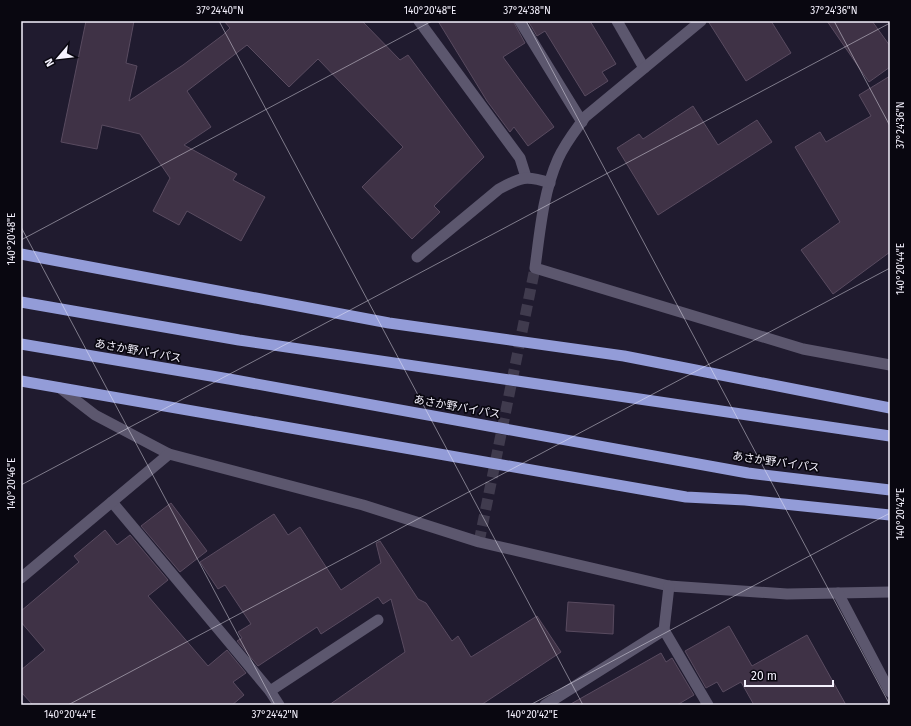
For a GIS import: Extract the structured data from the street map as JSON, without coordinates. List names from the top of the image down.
{
  "streets": {
    "highway": ["あさか野バイパス"]
  },
  "scale_bar": "20 m",
  "north": "bottom left",
  "coordinates": [
    "37°24'40\"N",
    "140°20'48\"E",
    "37°24'38\"N",
    "37°24'36\"N",
    "140°20'44\"E",
    "140°20'46\"E",
    "140°20'42\"E",
    "37°24'42\"N"
  ]
}
